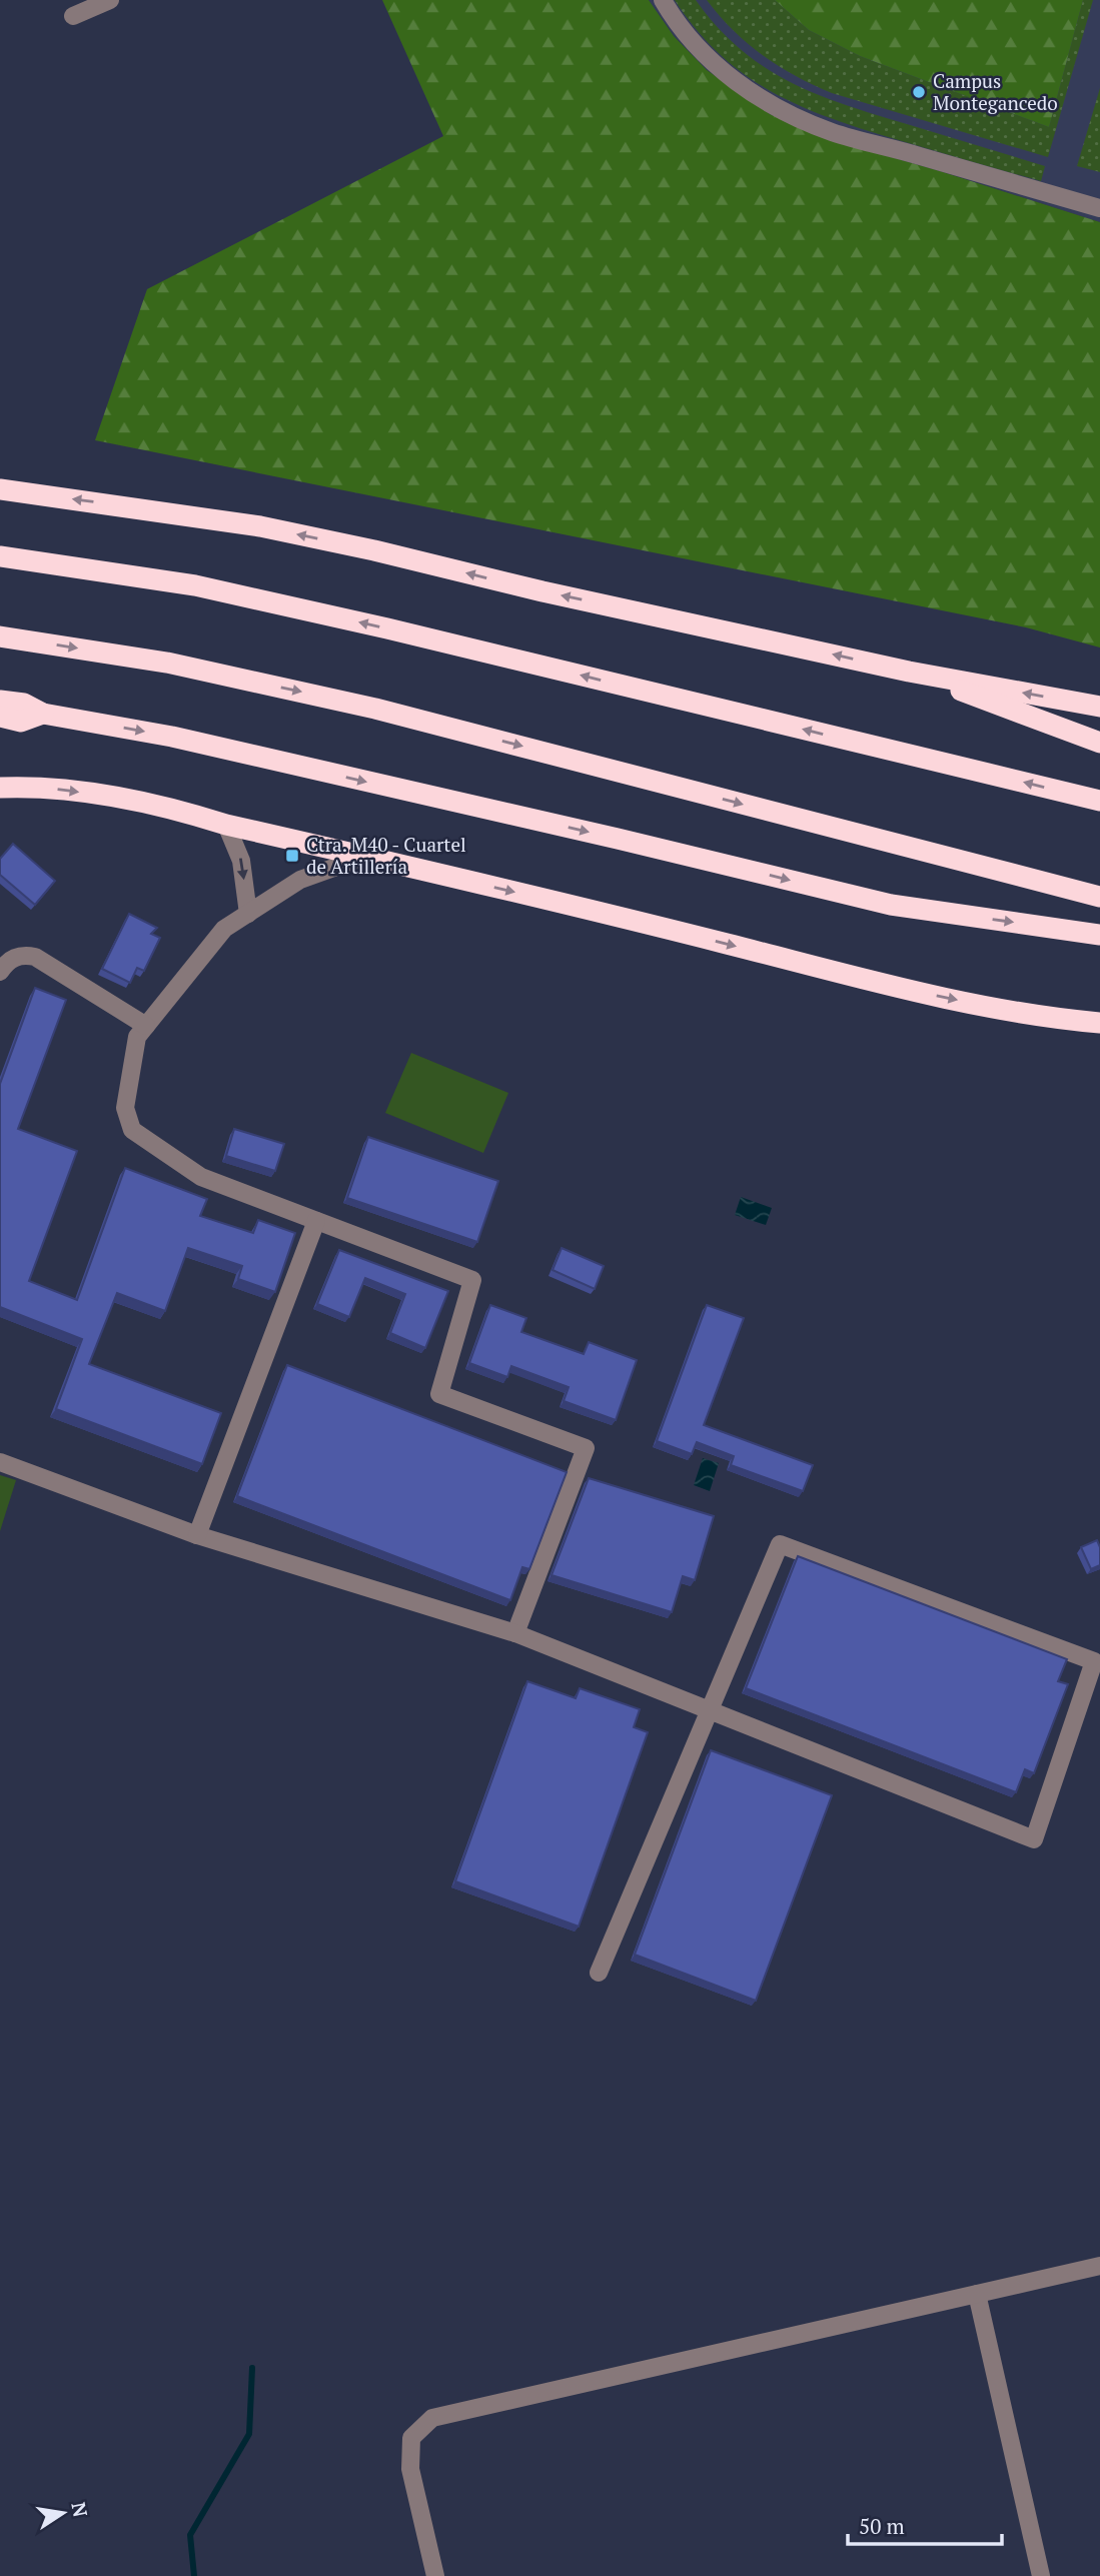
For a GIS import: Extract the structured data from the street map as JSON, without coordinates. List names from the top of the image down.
{
  "places": {
    "other": ["Campus Montegancedo"],
    "transit": ["Ctra. M40 - Cuartel de Artillería"]
  },
  "scale_bar": "50 m",
  "north": "right"
}
